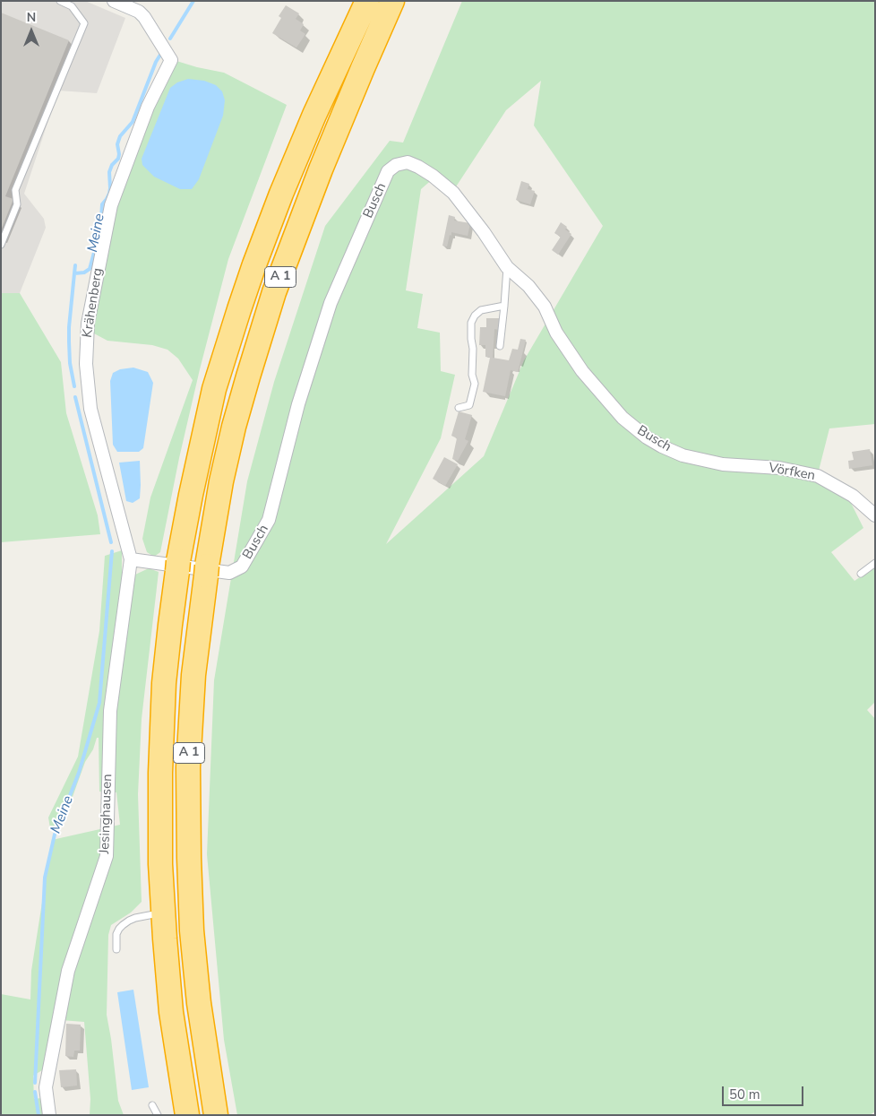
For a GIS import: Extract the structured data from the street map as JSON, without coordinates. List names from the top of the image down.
{
  "streets": {
    "highway": ["A 1"],
    "street": [
      "Busch",
      "Krähenberg",
      "Vörfken",
      "Jesinghausen"
    ]
  },
  "crossings": [
    ["Busch", "Krähenberg"],
    ["Busch", "Vörfken"],
    ["Busch", "Jesinghausen"],
    ["Krähenberg", "Jesinghausen"]
  ],
  "water": ["Meine"],
  "scale_bar": "50 m",
  "north": "top"
}
